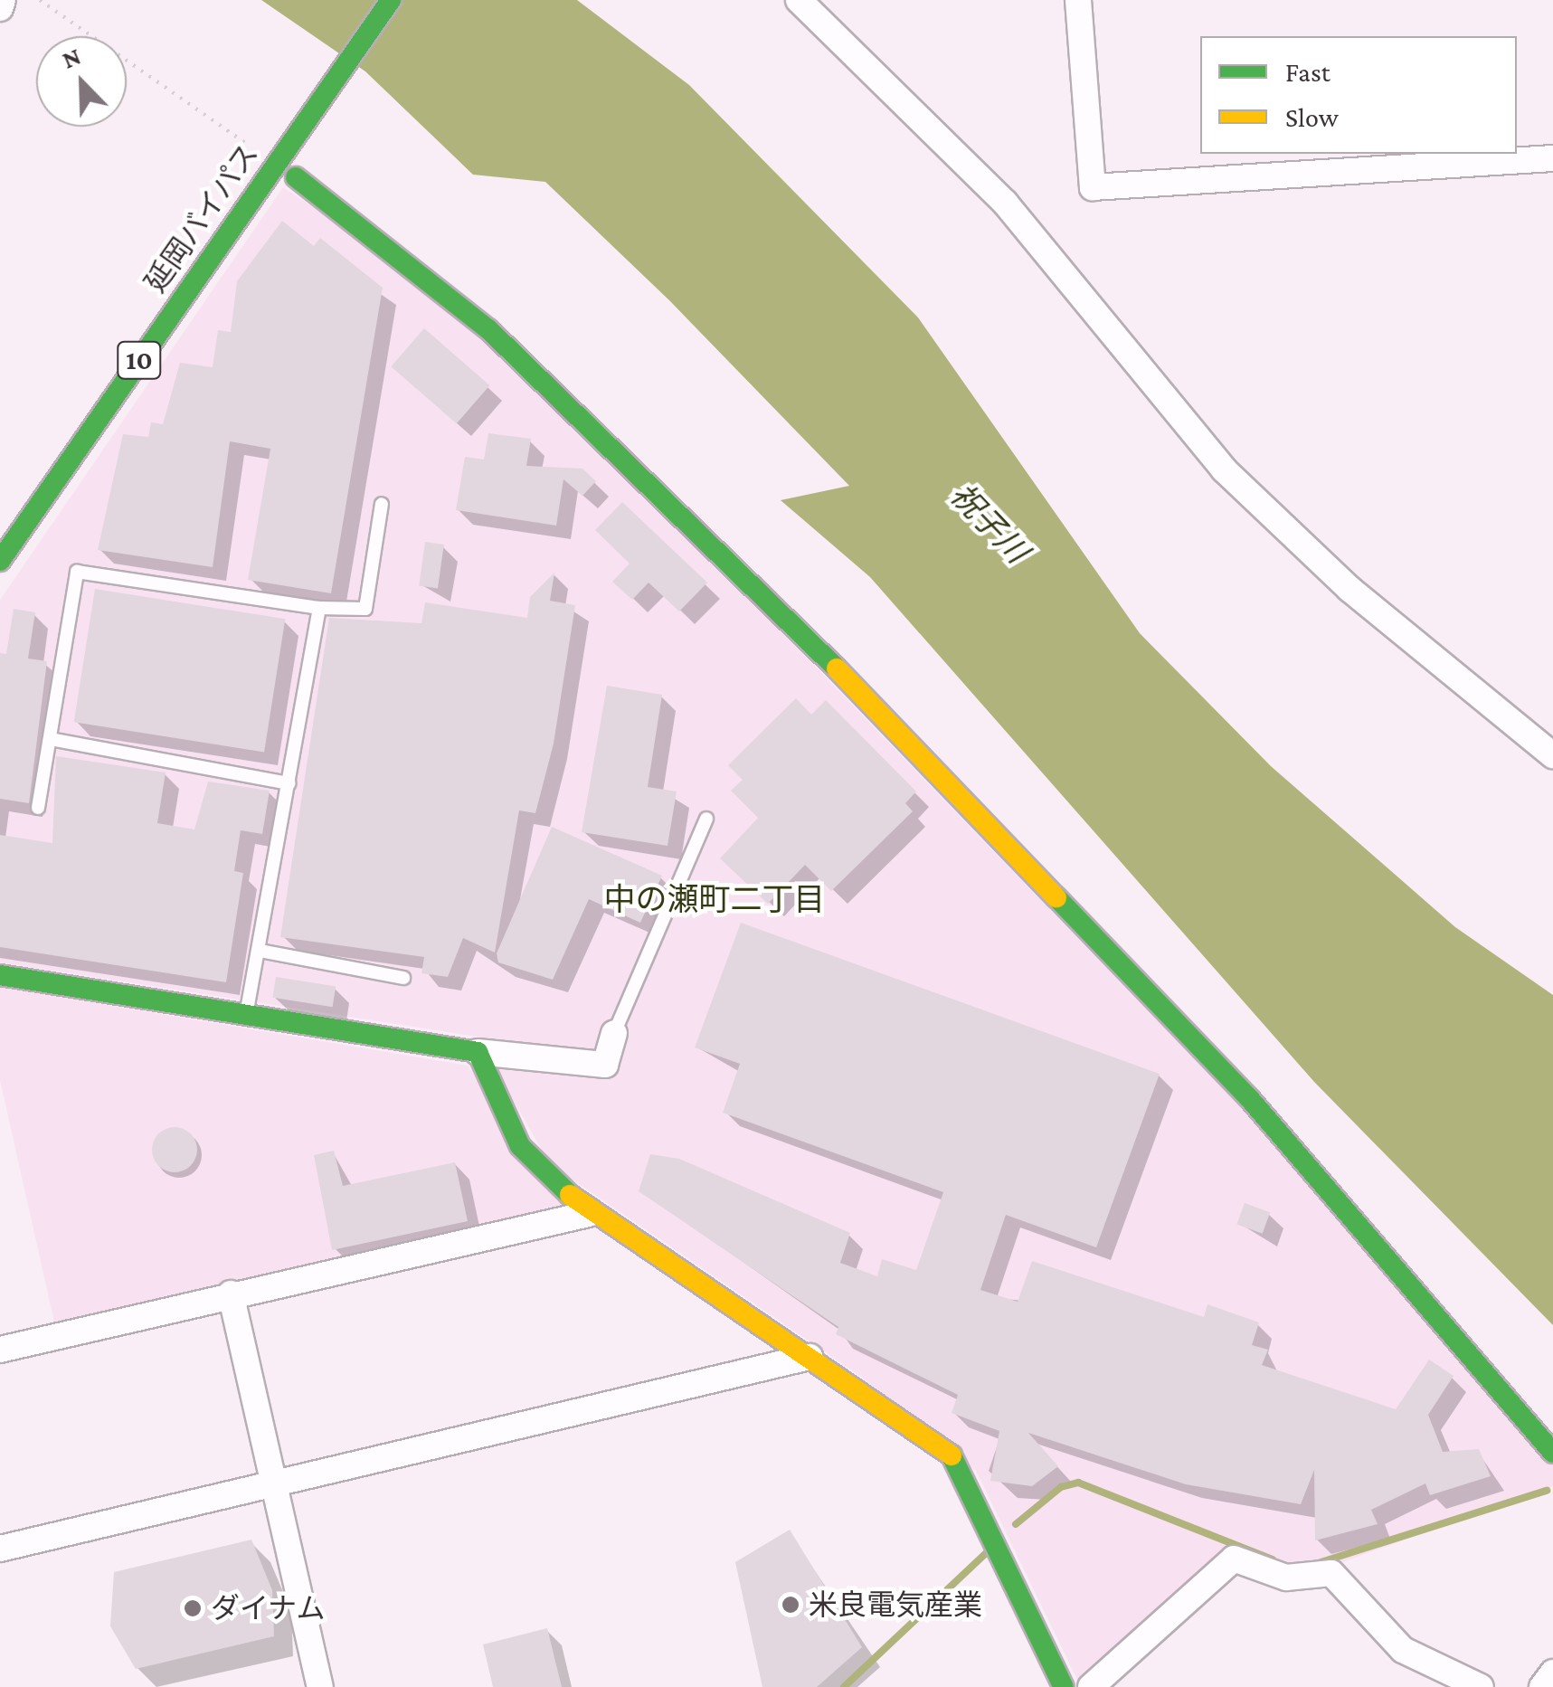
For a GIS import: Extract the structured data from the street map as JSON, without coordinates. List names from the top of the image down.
{
  "streets": {
    "main road": ["延岡バイパス", "10"]
  },
  "districts": ["中の瀬町二丁目"],
  "water": ["祝子川"],
  "places": ["米良電気産業", "ダイナム"],
  "legend": ["Fast", "Slow"],
  "north": "top left"
}
